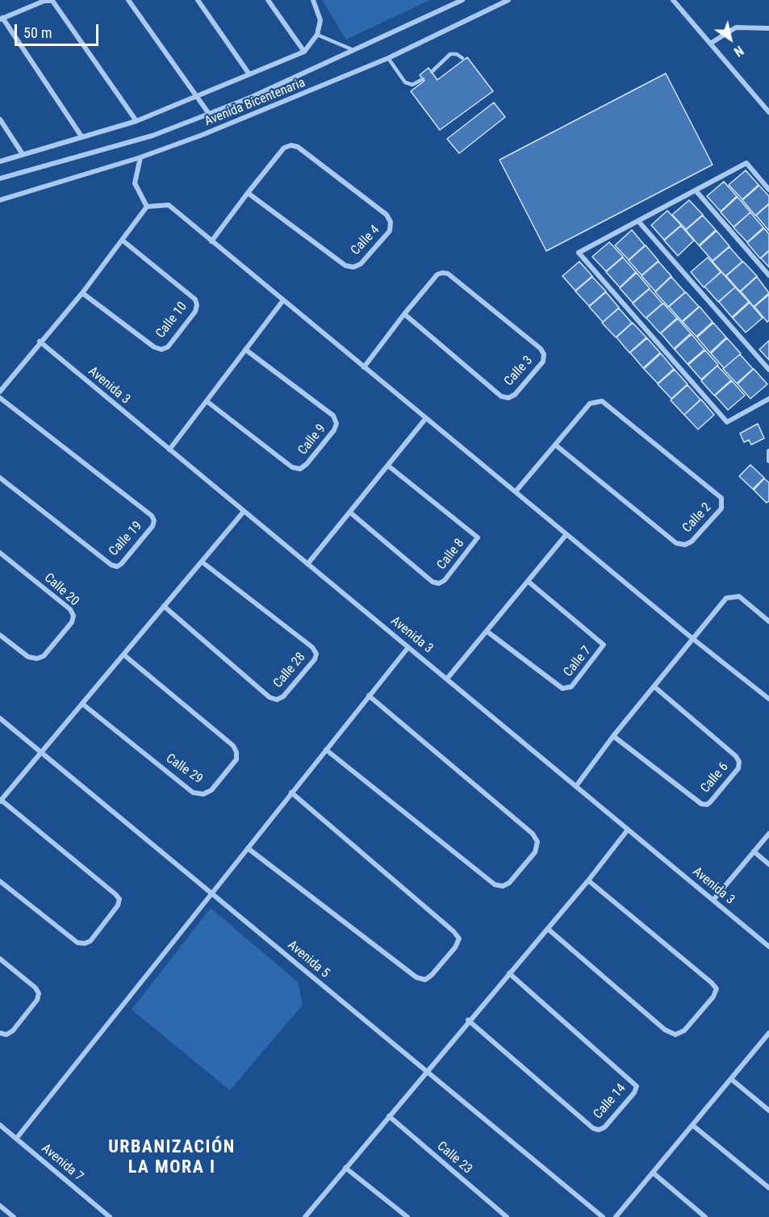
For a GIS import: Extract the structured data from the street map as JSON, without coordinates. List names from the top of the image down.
{
  "streets": {
    "street": [
      "Avenida Bicentenaria",
      "Calle 4",
      "Calle 10",
      "Calle 3",
      "Avenida 3",
      "Calle 9",
      "Calle 2",
      "Calle 19",
      "Calle 8",
      "Calle 20",
      "Calle 7",
      "Calle 28",
      "Calle 29",
      "Calle 6",
      "Avenida 5",
      "Calle 14",
      "Calle 23",
      "Avenida 7"
    ]
  },
  "districts": ["URBANIZACIÓN LA MORA I"],
  "scale_bar": "50 m",
  "north": "bottom right"
}
